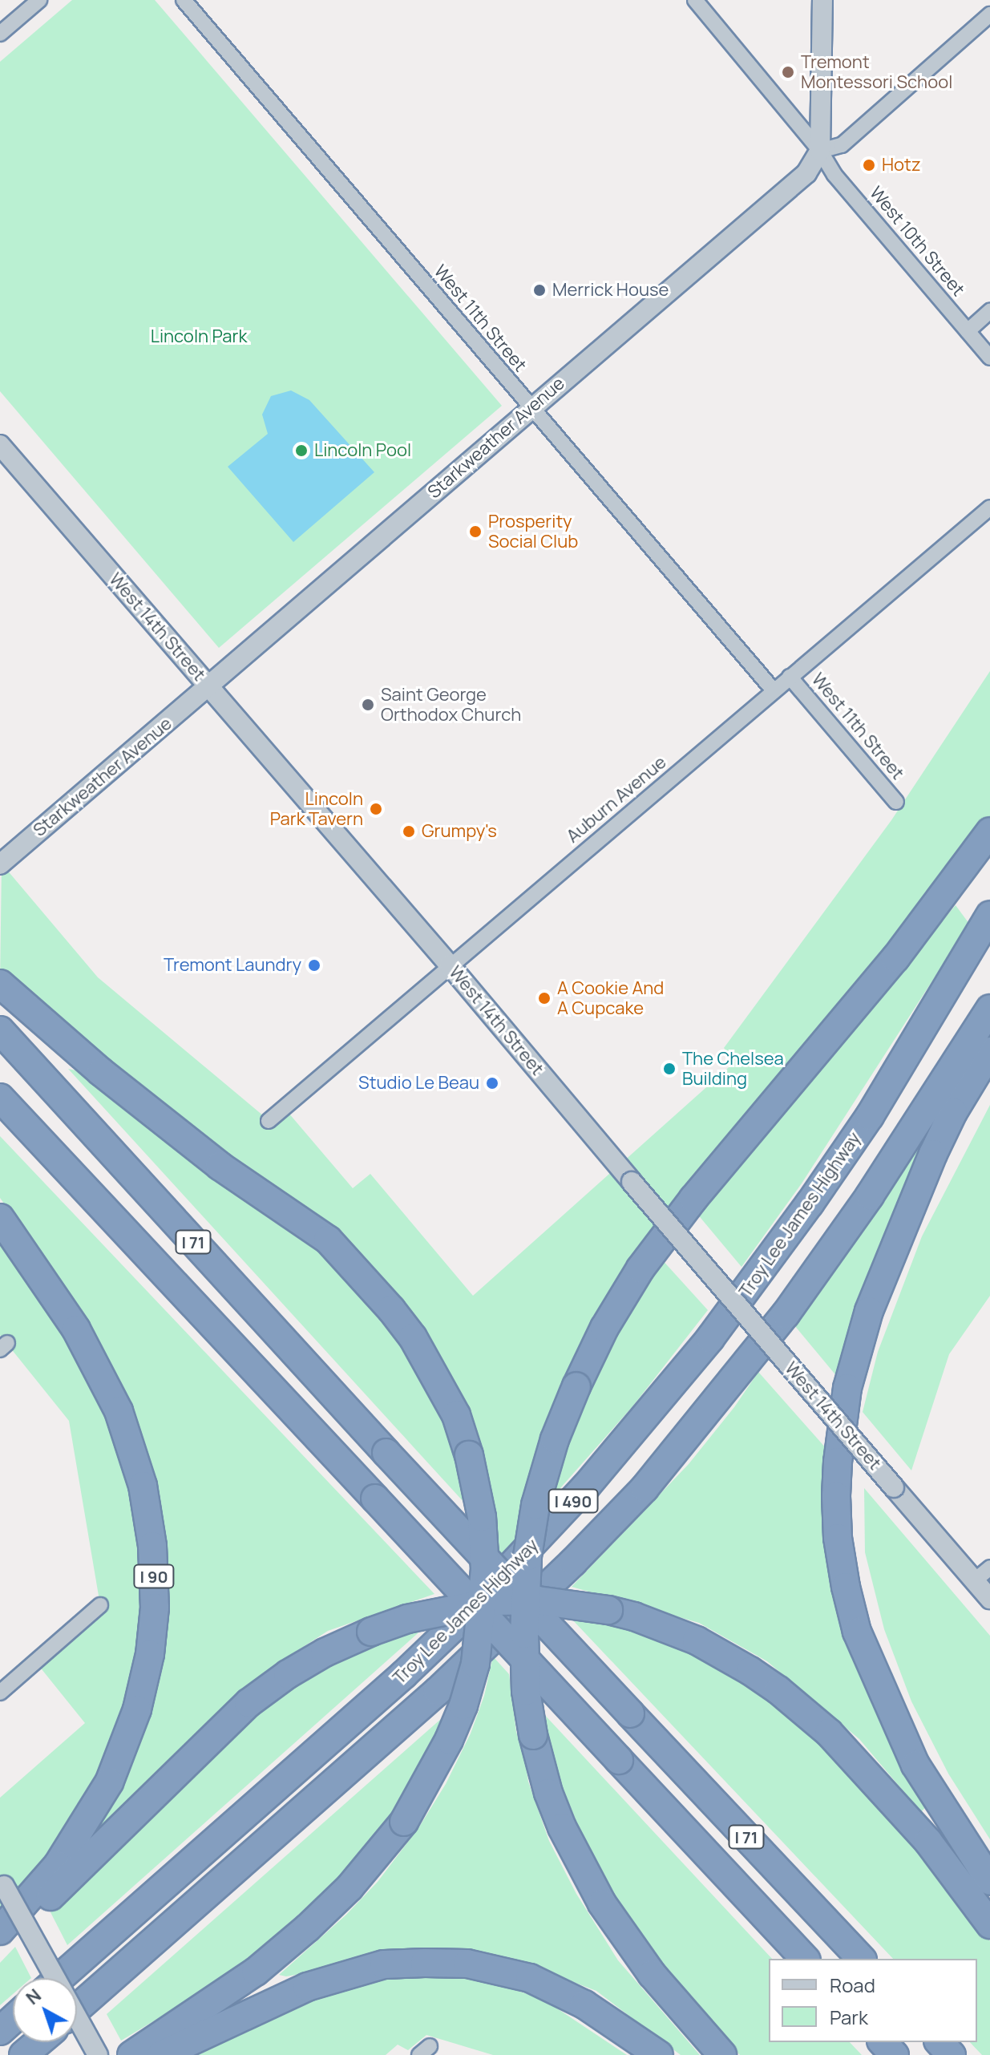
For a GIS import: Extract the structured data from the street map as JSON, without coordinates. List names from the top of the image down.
{
  "streets": {
    "highway": [
      "Troy Lee James Highway",
      "I 71",
      "I 490",
      "I 90"
    ],
    "street": [
      "West 10th Street",
      "West 11th Street",
      "Starkweather Avenue",
      "West 14th Street",
      "Auburn Avenue"
    ]
  },
  "crossings": [
    ["West 10th Street", "Starkweather Avenue"],
    ["West 11th Street", "Starkweather Avenue"],
    ["West 11th Street", "Auburn Avenue"],
    ["Starkweather Avenue", "West 14th Street"],
    ["West 14th Street", "Auburn Avenue"]
  ],
  "parks": ["Lincoln Park"],
  "places": [
    "Tremont Montessori School",
    "Hotz",
    "Merrick House",
    "Lincoln Pool",
    "Prosperity Social Club",
    "Saint George Orthodox Church",
    "Lincoln Park Tavern",
    "Grumpy's",
    "Tremont Laundry",
    "A Cookie And A Cupcake",
    "The Chelsea Building",
    "Studio Le Beau"
  ],
  "legend": ["Road", "Park"],
  "north": "top left"
}
